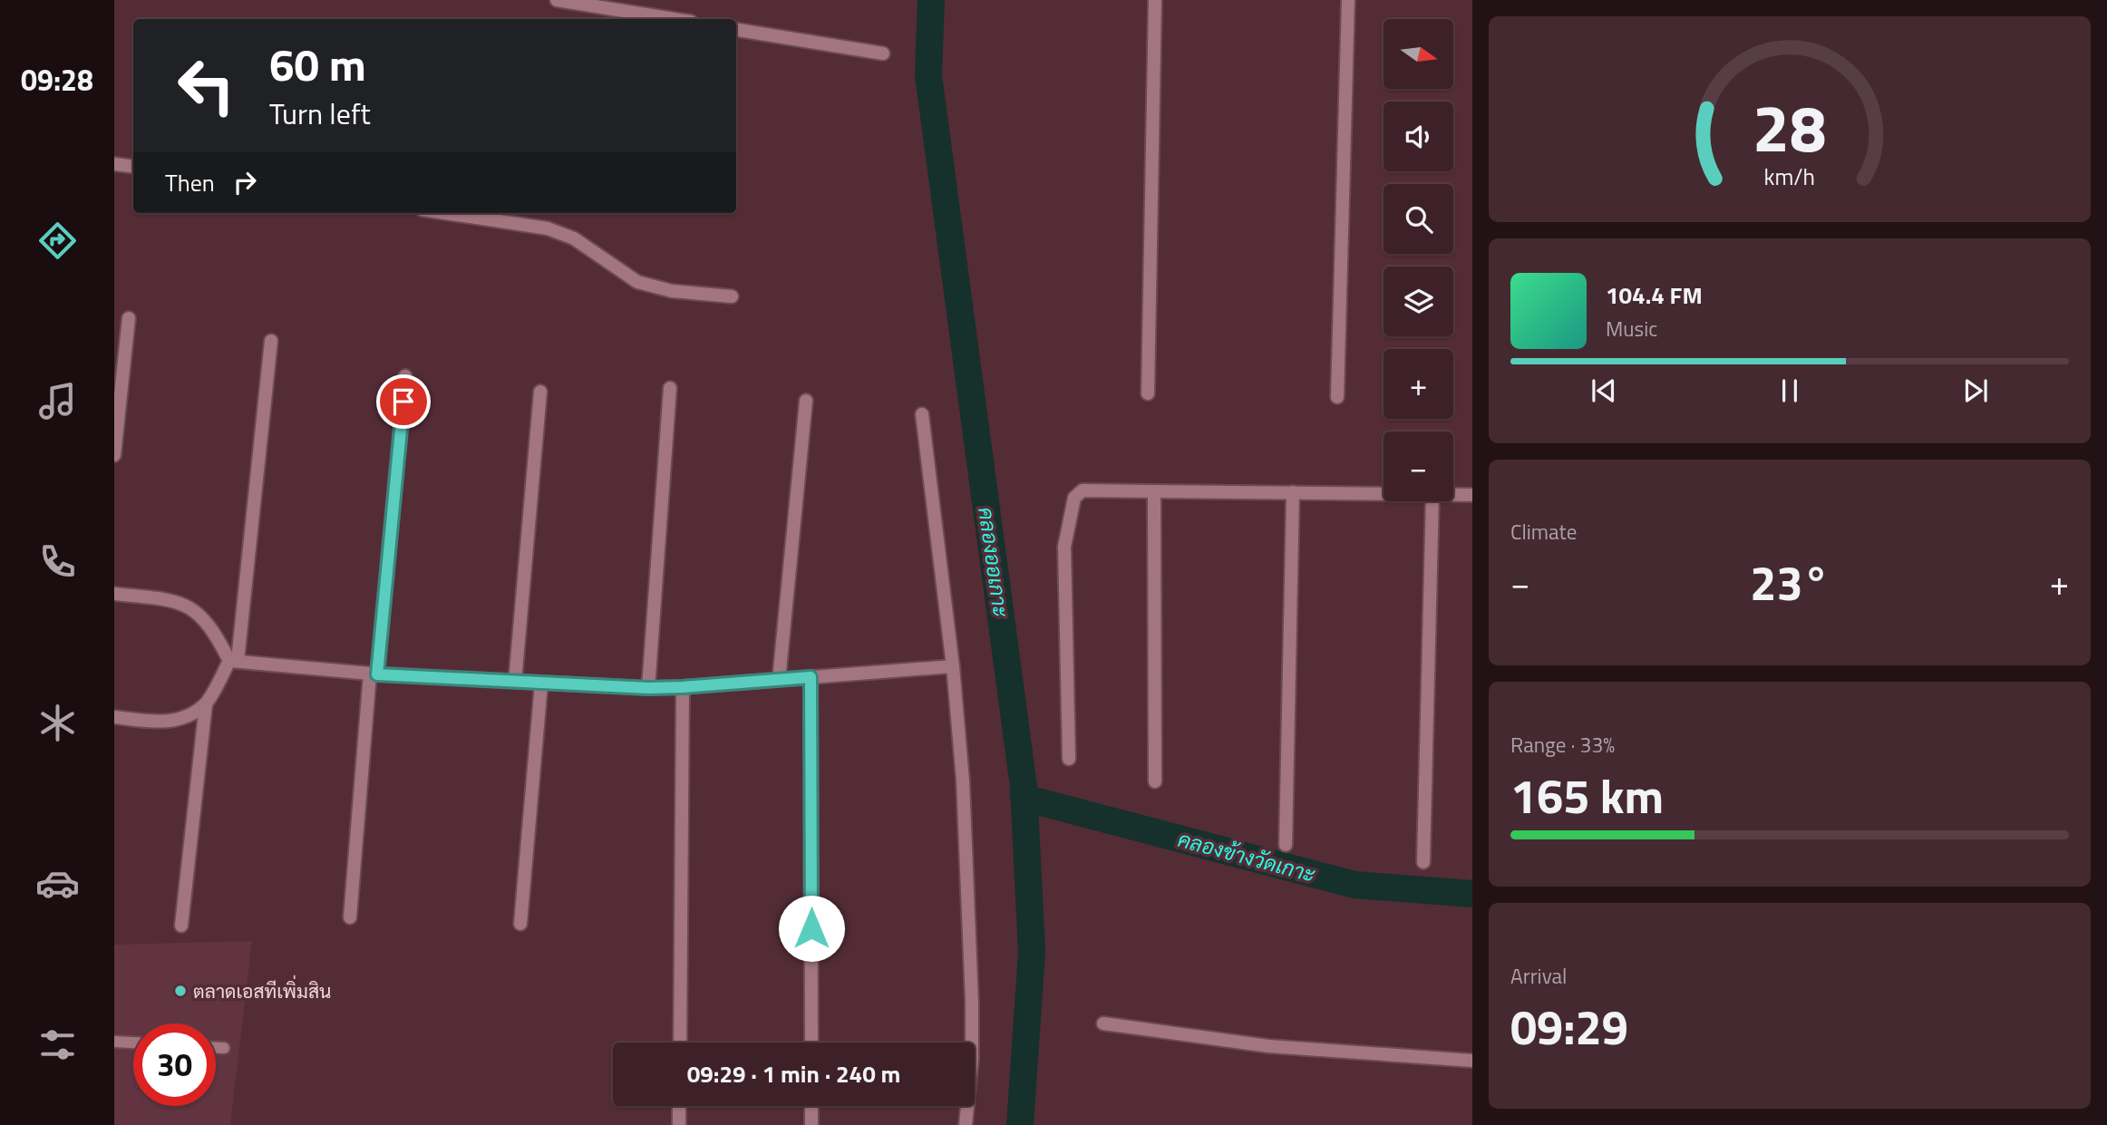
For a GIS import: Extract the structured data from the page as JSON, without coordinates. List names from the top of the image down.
{
  "water": ["คลองออเกาะ", "คลองข้างวัดเกาะ"],
  "places": ["ตลาดเอสทีเพิ่มสิน"],
  "north": "right",
  "page": {
    "tabs": "09:28",
    "map_buttons": ["+", "−"],
    "turn": ["60 m", "Turn left"],
    "then": "Then",
    "song": ["104.4 FM", "Music"],
    "tile": [
      "Climate",
      ["Range · 33%", "165 km"],
      ["Arrival", "09:29"]
    ],
    "heat": ["−", "23°", "+"],
    "limit": "30",
    "trip": "09:29 · 1 min · 240 m",
    "gauge": ["28", "km/h"]
  }
}
